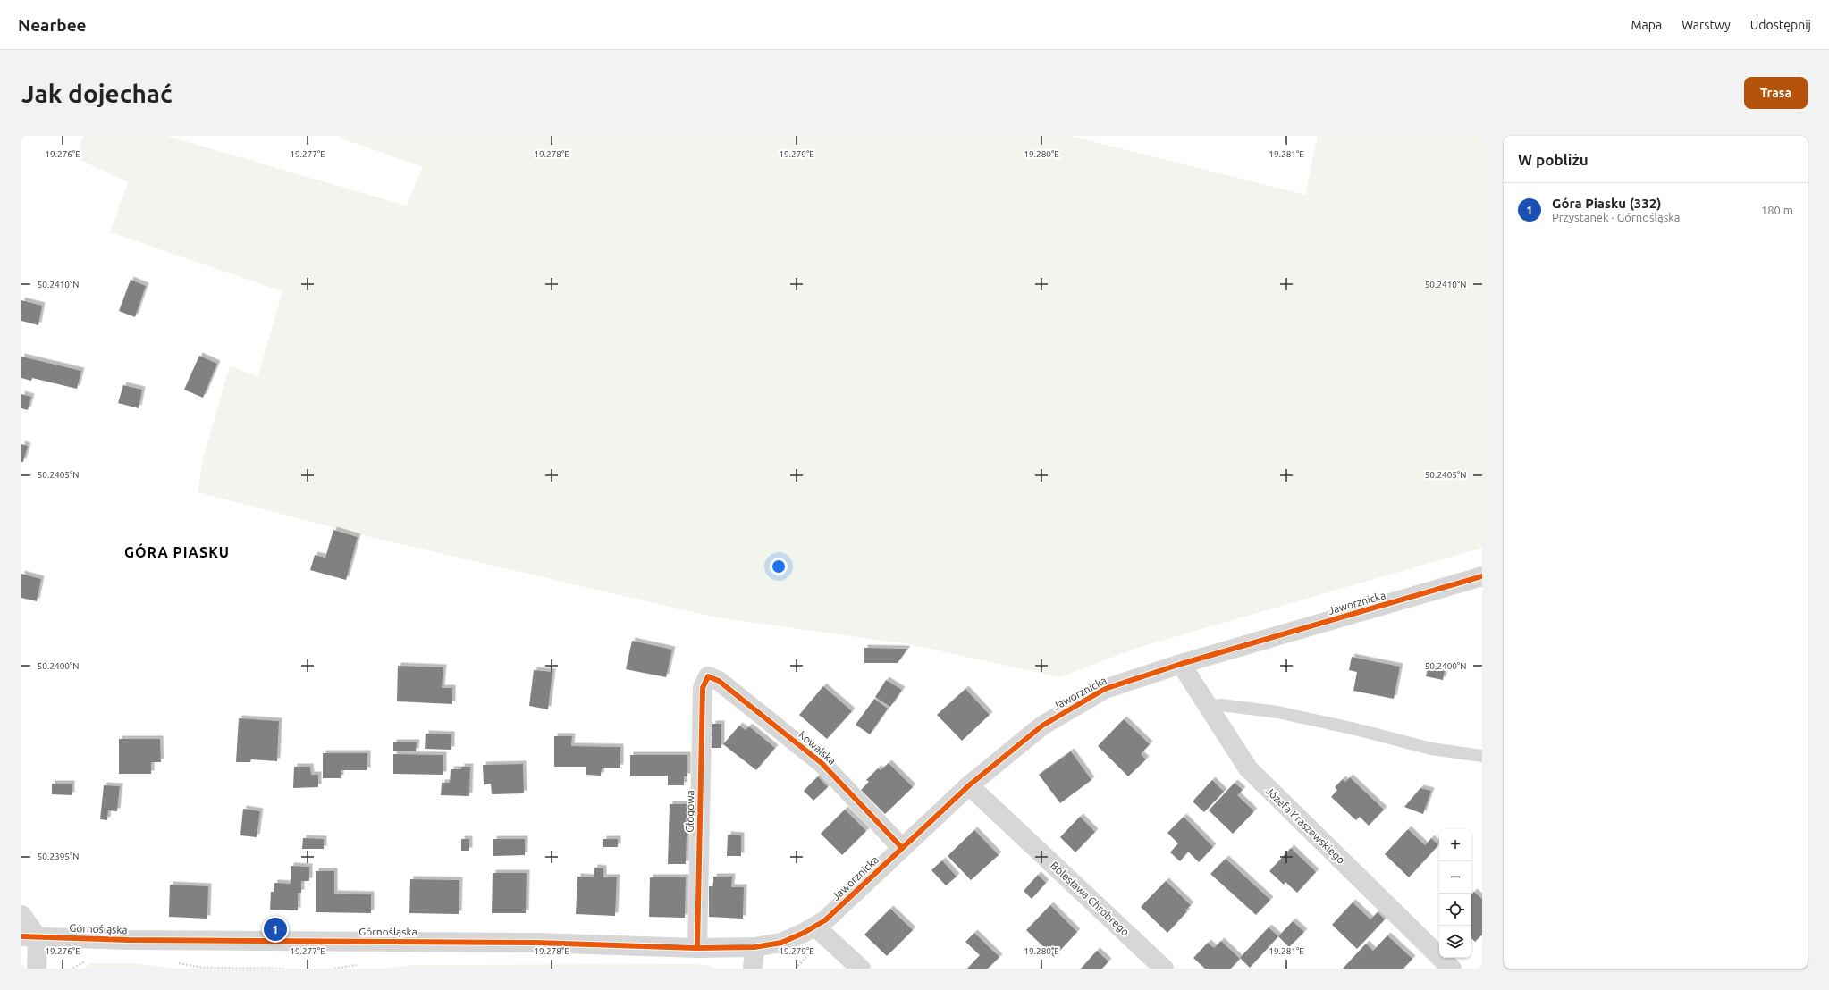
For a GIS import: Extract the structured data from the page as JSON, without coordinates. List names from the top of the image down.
{
  "streets": {
    "street": [
      "Jaworznicka",
      "Kowalska",
      "Głogowa",
      "Józefa Kraszewskiego",
      "Bolesława Chrobrego",
      "Górnośląska"
    ]
  },
  "crossings": [
    ["Jaworznicka", "Kowalska"],
    ["Jaworznicka", "Józefa Kraszewskiego"],
    ["Jaworznicka", "Bolesława Chrobrego"],
    ["Jaworznicka", "Górnośląska"],
    ["Kowalska", "Głogowa"],
    ["Głogowa", "Górnośląska"]
  ],
  "districts": ["GÓRA PIASKU"],
  "page": {
    "header": "Nearbee",
    "nav": ["Mapa", "Warstwy", "Udostępnij"],
    "buttons": "Trasa",
    "title": "Jak dojechać",
    "heading": "W pobliżu",
    "list": [
      {
        "mark": "1",
        "name": "Góra Piasku (332)",
        "note": "Przystanek · Górnośląska",
        "value": "180 m"
      }
    ],
    "map_buttons": ["+", "−"],
    "pins": "1"
  },
  "coordinates": [
    "19.276°E",
    "19.277°E",
    "19.278°E",
    "19.279°E",
    "19.280°E",
    "19.281°E",
    "50.2410°N",
    "50.2405°N",
    "50.2400°N",
    "50.2395°N"
  ]
}
